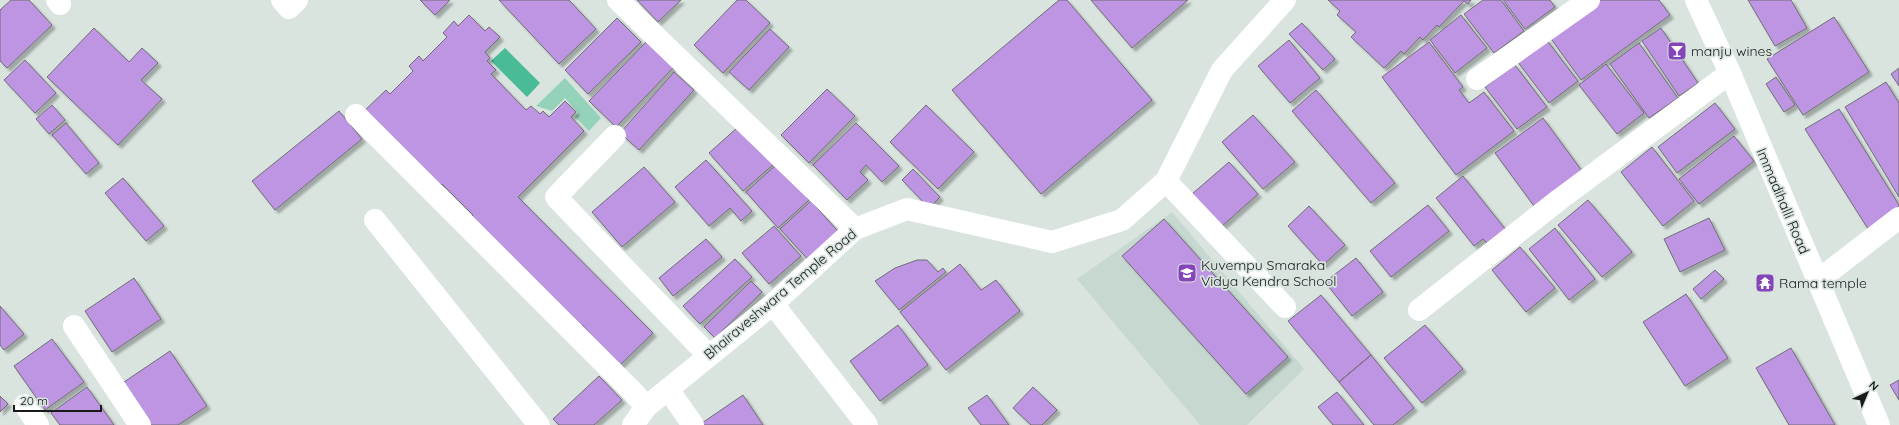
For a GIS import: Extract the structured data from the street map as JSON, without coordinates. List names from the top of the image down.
{
  "streets": {
    "street": ["Immadihalli Road", "Bhairaveshwara Temple Road"]
  },
  "places": {
    "bar": ["manju wines"],
    "school or university": ["Kuvempu Smaraka Vidya Kendra School"],
    "temple": ["Rama temple"]
  },
  "scale_bar": "20 m",
  "north": "top right"
}
